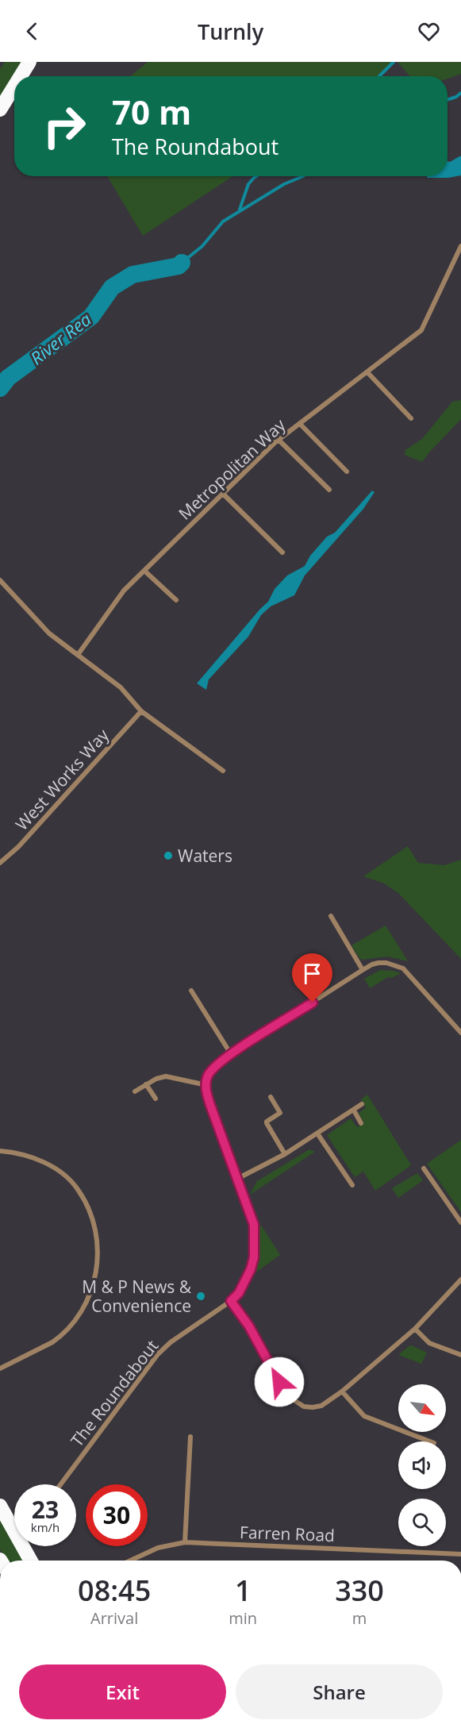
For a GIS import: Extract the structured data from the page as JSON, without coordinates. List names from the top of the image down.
{
  "streets": {
    "street": [
      "Metropolitan Way",
      "West Works Way",
      "The Roundabout",
      "Farren Road"
    ]
  },
  "water": ["River Rea"],
  "places": ["Waters", "M & P News & Convenience"],
  "north": "bottom right",
  "page": {
    "header": "Turnly",
    "turn": ["70 m", "The Roundabout"],
    "speed": "23 km/h",
    "limit": "30",
    "eta": [
      "08:45",
      "Arrival",
      "1",
      "min",
      "330",
      "m"
    ],
    "buttons": ["Exit", "Share"]
  }
}
